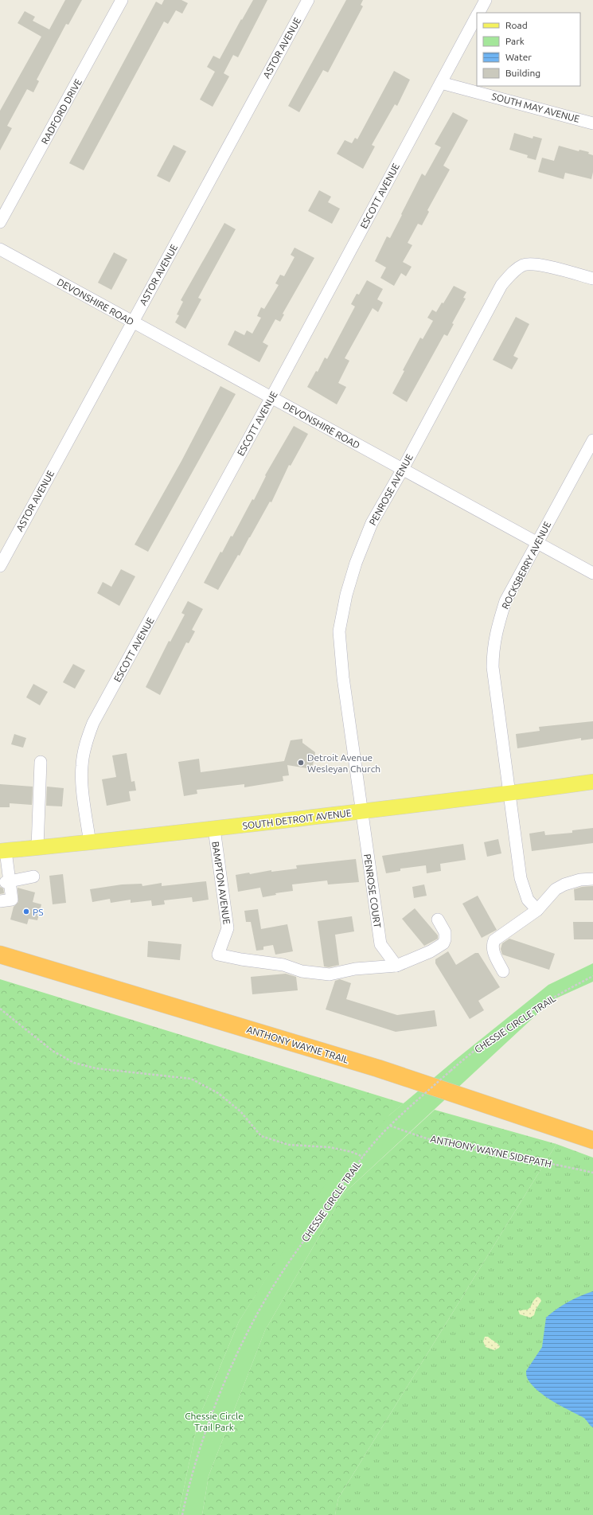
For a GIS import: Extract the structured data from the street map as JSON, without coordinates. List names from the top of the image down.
{
  "streets": {
    "highway": ["ANTHONY WAYNE TRAIL"],
    "main road": ["SOUTH DETROIT AVENUE"],
    "street": [
      "ASTOR AVENUE",
      "SOUTH MAY AVENUE",
      "RADFORD DRIVE",
      "ESCOTT AVENUE",
      "DEVONSHIRE ROAD",
      "PENROSE AVENUE",
      "ROCKSBERRY AVENUE",
      "BAMPTON AVENUE",
      "PENROSE COURT"
    ],
    "path": ["CHESSIE CIRCLE TRAIL", "ANTHONY WAYNE SIDEPATH"]
  },
  "crossings": [
    ["ASTOR AVENUE", "DEVONSHIRE ROAD"],
    ["SOUTH MAY AVENUE", "ESCOTT AVENUE"],
    ["ESCOTT AVENUE", "DEVONSHIRE ROAD"],
    ["ESCOTT AVENUE", "SOUTH DETROIT AVENUE"],
    ["DEVONSHIRE ROAD", "PENROSE AVENUE"],
    ["DEVONSHIRE ROAD", "ROCKSBERRY AVENUE"],
    ["PENROSE AVENUE", "SOUTH DETROIT AVENUE"],
    ["PENROSE AVENUE", "PENROSE COURT"],
    ["ROCKSBERRY AVENUE", "SOUTH DETROIT AVENUE"],
    ["SOUTH DETROIT AVENUE", "BAMPTON AVENUE"],
    ["SOUTH DETROIT AVENUE", "PENROSE COURT"],
    ["BAMPTON AVENUE", "PENROSE COURT"],
    ["CHESSIE CIRCLE TRAIL", "ANTHONY WAYNE SIDEPATH"]
  ],
  "parks": ["Chessie Circle Trail Park"],
  "places": ["Detroit Avenue Wesleyan Church", "PS"],
  "legend": [
    "Road",
    "Park",
    "Water",
    "Building"
  ]
}
